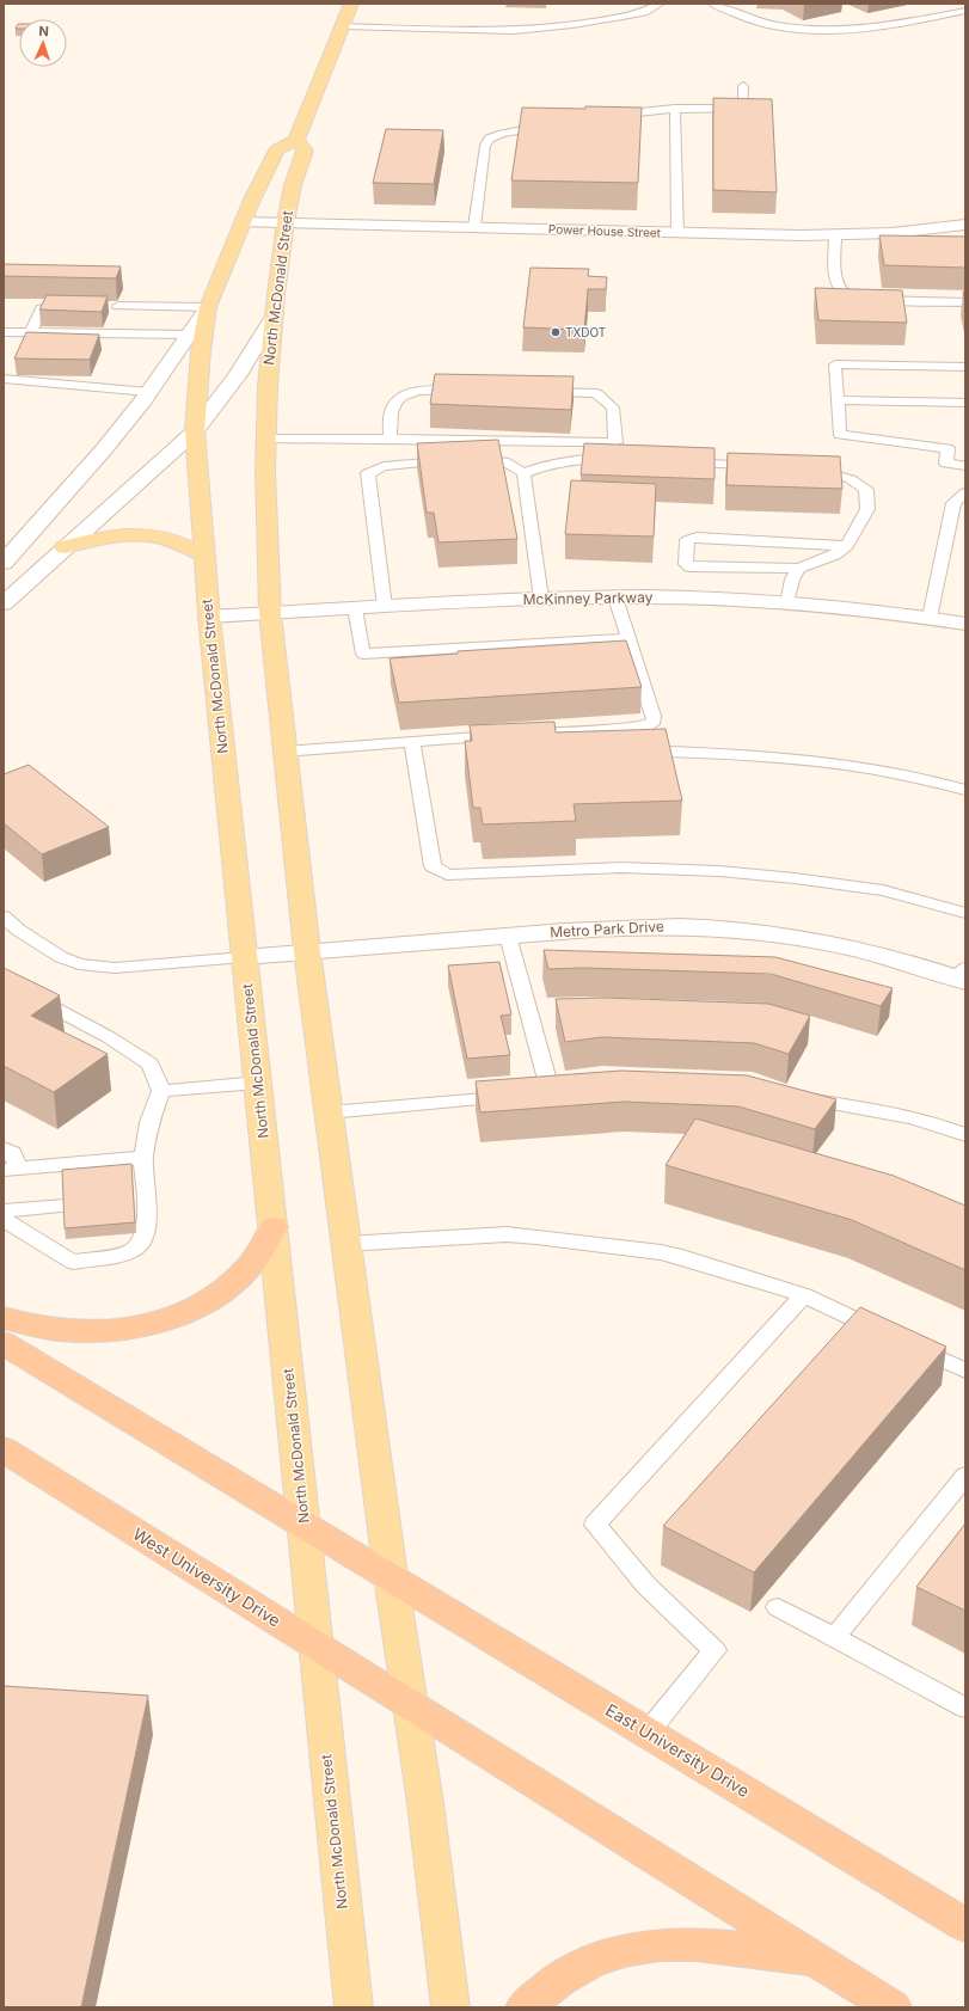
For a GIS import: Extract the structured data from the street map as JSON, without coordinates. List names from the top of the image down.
{
  "streets": {
    "highway": ["West University Drive", "East University Drive"],
    "main road": ["North McDonald Street"],
    "street": ["Power House Street", "McKinney Parkway", "Metro Park Drive"]
  },
  "crossings": [
    ["Power House Street", "North McDonald Street"],
    ["North McDonald Street", "McKinney Parkway"],
    ["North McDonald Street", "Metro Park Drive"],
    ["North McDonald Street", "West University Drive"],
    ["North McDonald Street", "East University Drive"]
  ],
  "places": ["TXDOT"],
  "north": "top"
}
